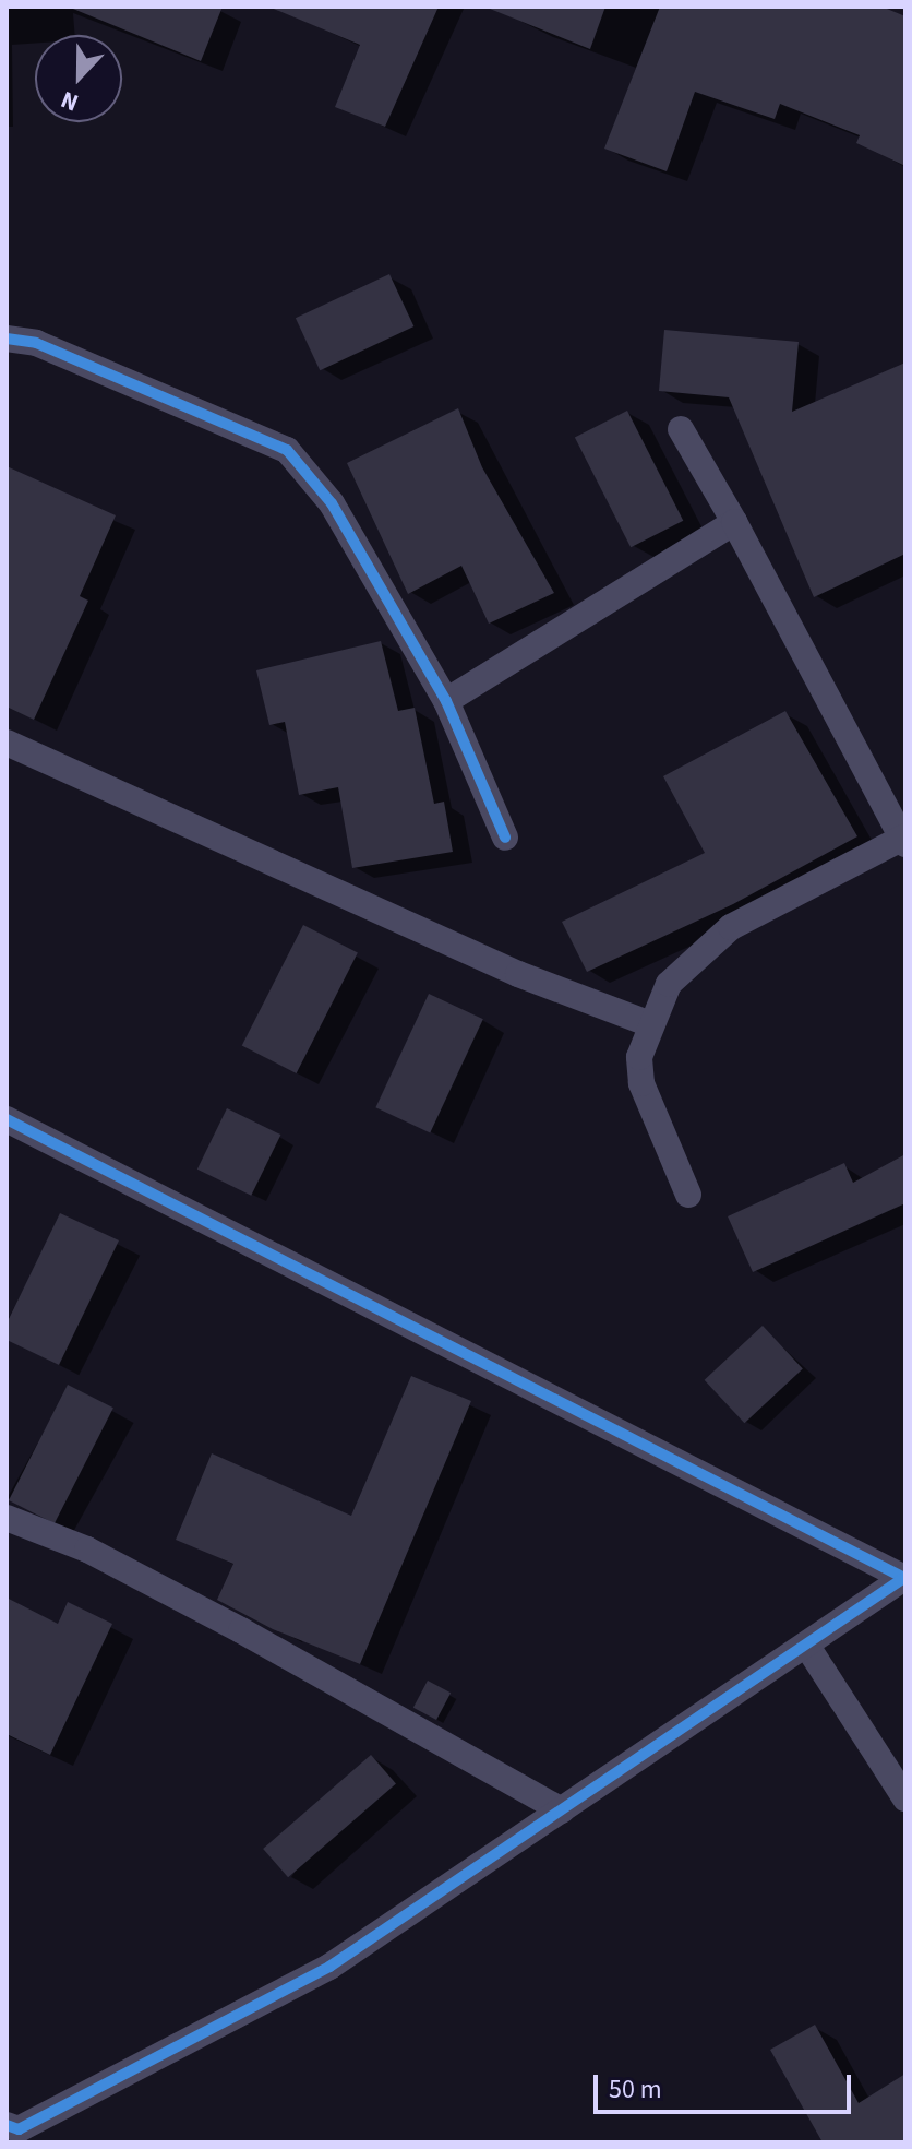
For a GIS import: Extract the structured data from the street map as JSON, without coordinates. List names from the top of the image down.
{
  "scale_bar": "50 m",
  "north": "bottom"
}
